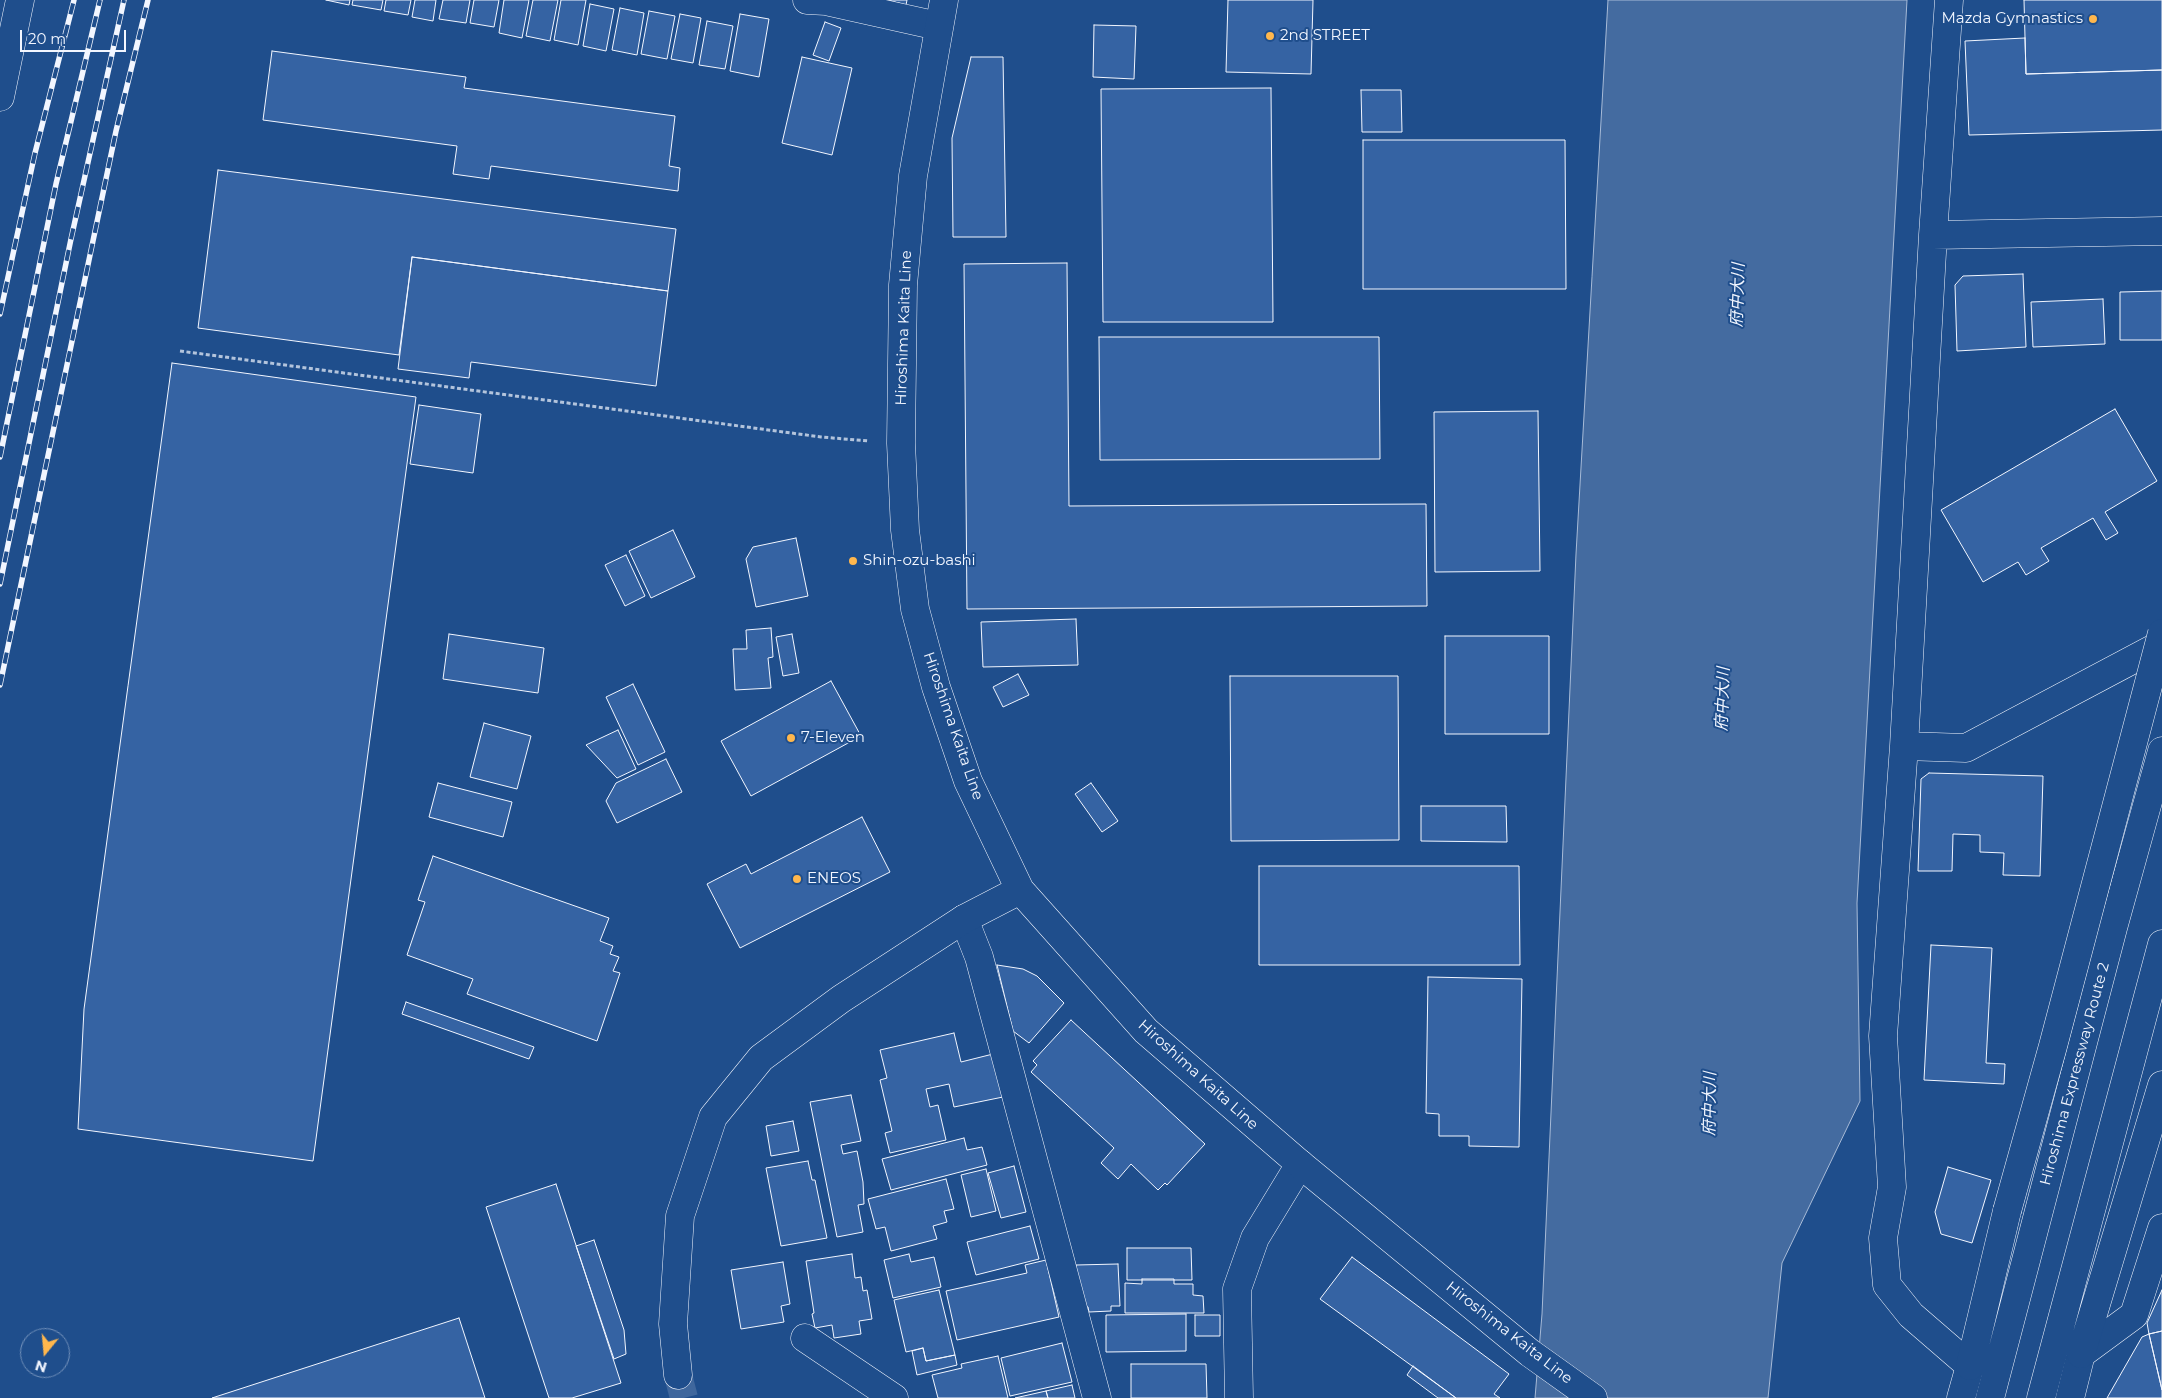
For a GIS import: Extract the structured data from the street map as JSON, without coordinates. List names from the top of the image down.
{
  "streets": {
    "main road": ["Hiroshima Kaita Line", "Hiroshima Expressway Route 2"]
  },
  "water": ["府中大川"],
  "places": [
    "Mazda Gymnastics",
    "2nd STREET",
    "Shin-ozu-bashi",
    "7-Eleven",
    "ENEOS"
  ],
  "scale_bar": "20 m",
  "north": "bottom"
}
